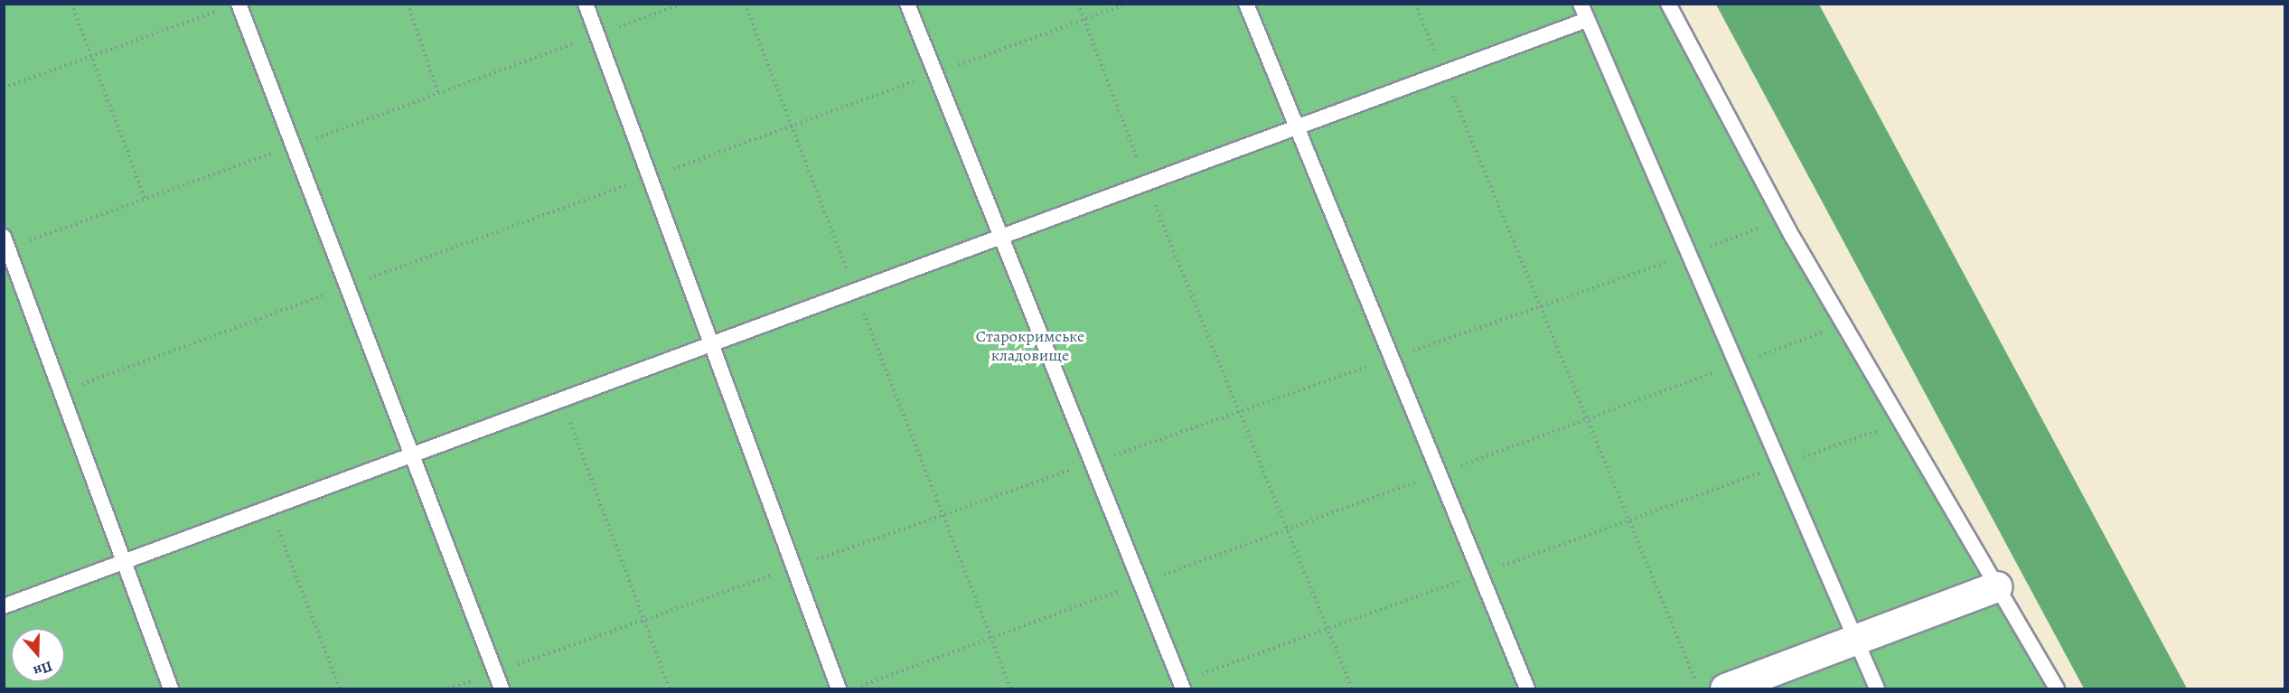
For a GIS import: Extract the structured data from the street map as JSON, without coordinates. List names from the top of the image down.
{
  "parks": ["Старокримське кладовище"],
  "north": "bottom"
}
